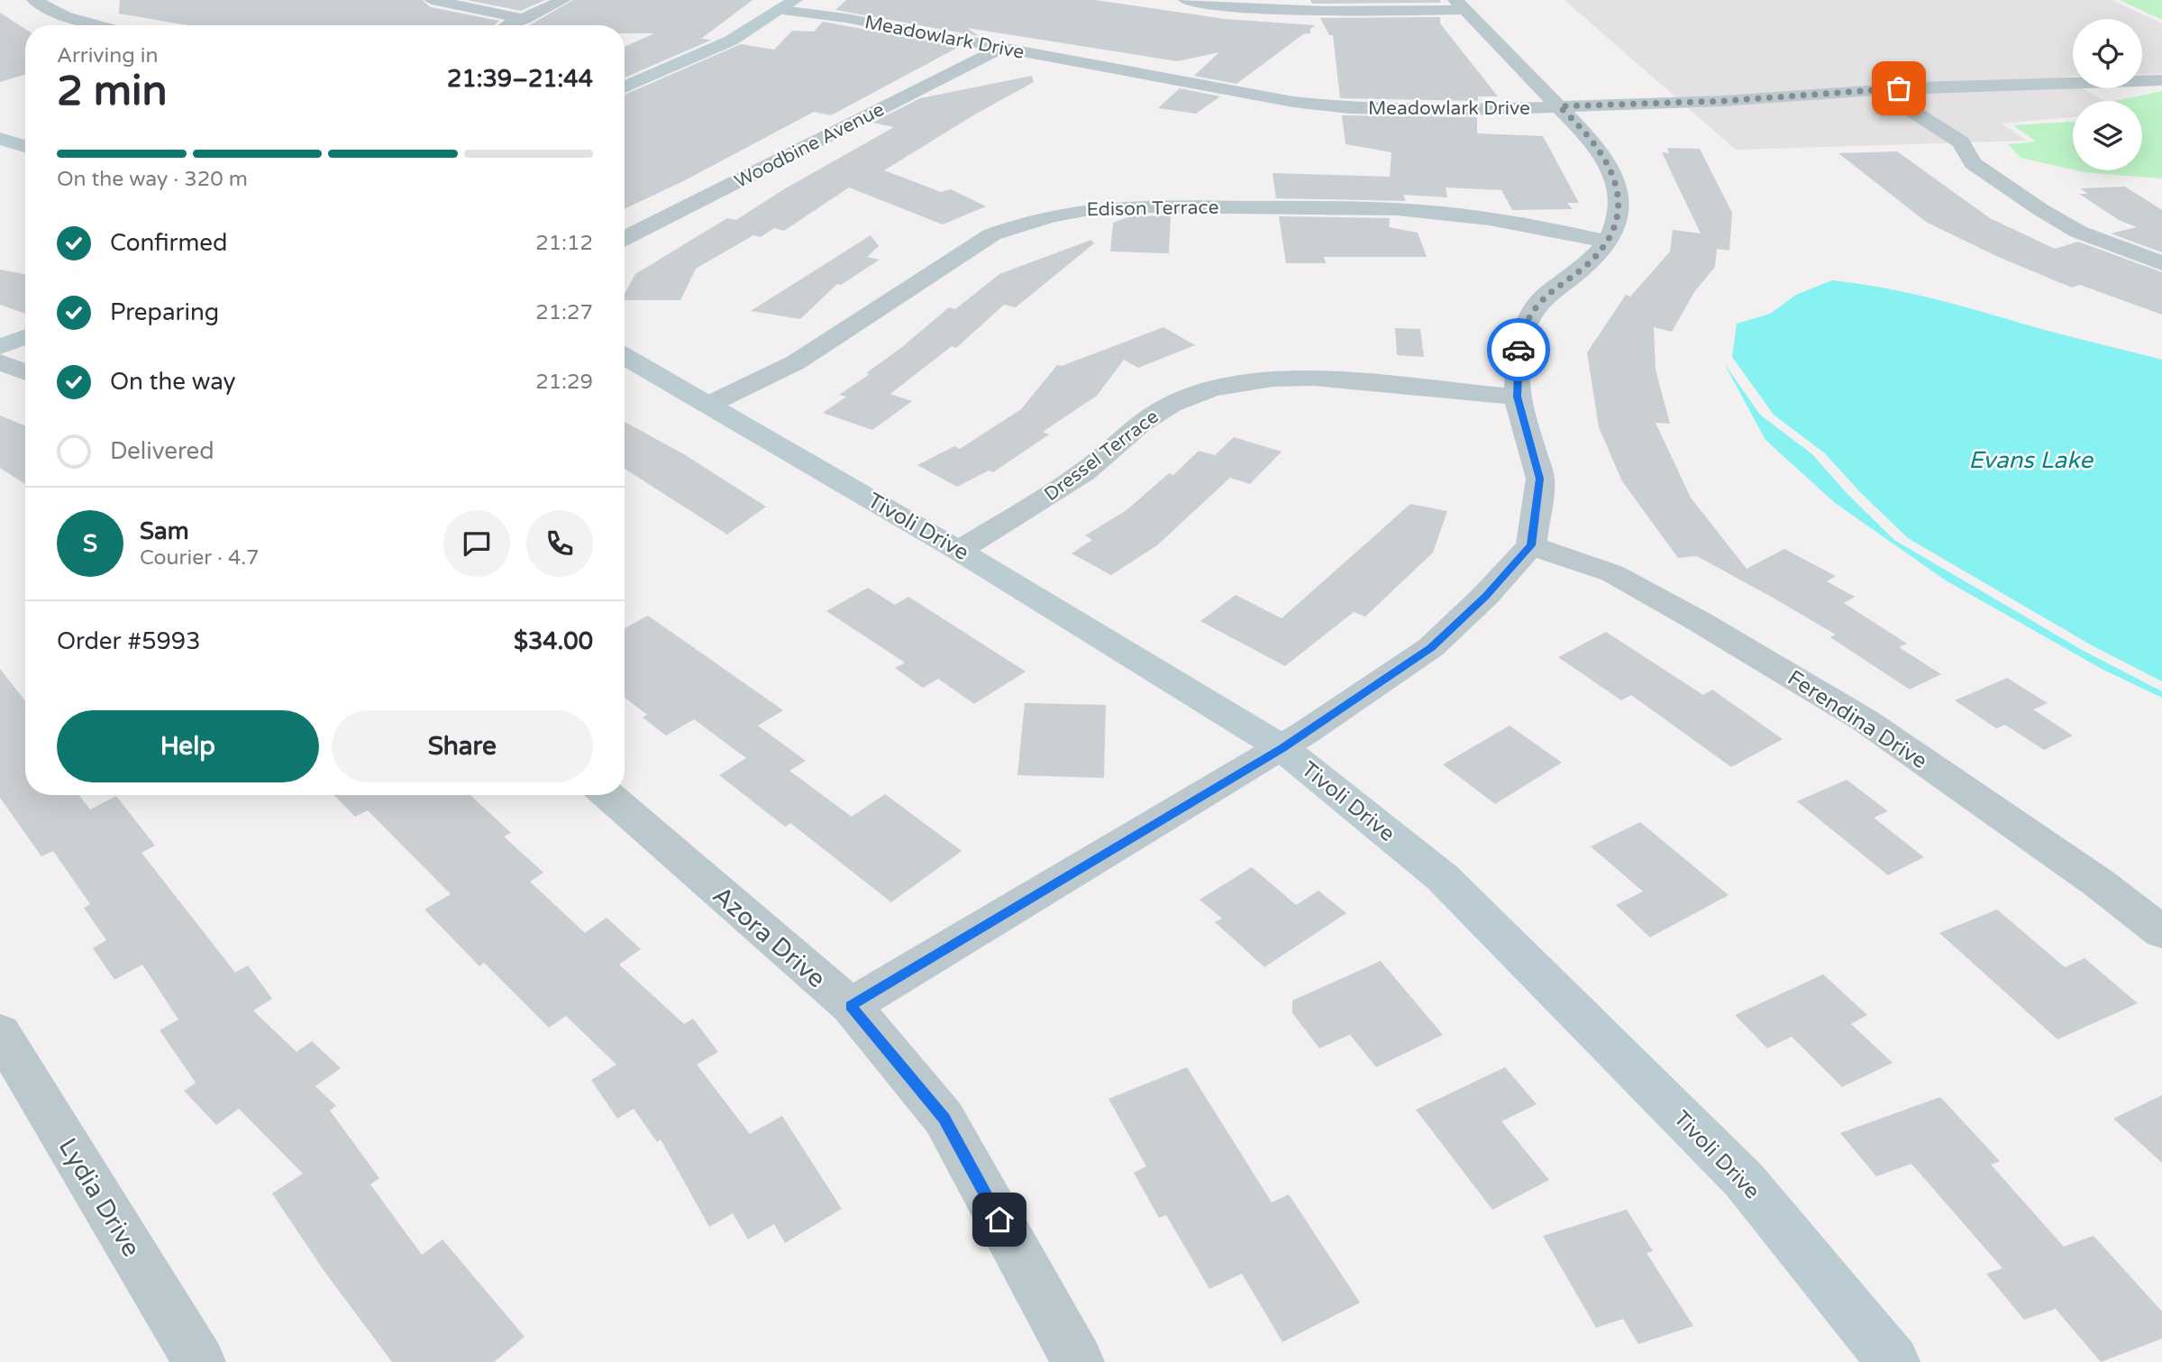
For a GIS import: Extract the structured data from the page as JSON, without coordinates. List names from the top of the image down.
{
  "streets": {
    "street": [
      "Meadowlark Drive",
      "Woodbine Avenue",
      "Edison Terrace",
      "Dressel Terrace",
      "Tivoli Drive",
      "Ferendina Drive",
      "Azora Drive",
      "Lydia Drive"
    ]
  },
  "crossings": [
    ["Meadowlark Drive", "Woodbine Avenue"],
    ["Edison Terrace", "Tivoli Drive"],
    ["Dressel Terrace", "Tivoli Drive"]
  ],
  "water": ["Evans Lake"],
  "page": {
    "heading": ["2 min", "Arriving in", "21:39–21:44"],
    "panel": [
      "Sam",
      "Courier · 4.7",
      "Order #5993",
      "$34.00"
    ],
    "bar": "On the way · 320 m",
    "list": [
      ["Confirmed", "21:12"],
      ["Preparing", "21:27"],
      ["On the way", "21:29"],
      "Delivered"
    ],
    "round": "S",
    "buttons": ["Help", "Share"]
  }
}
